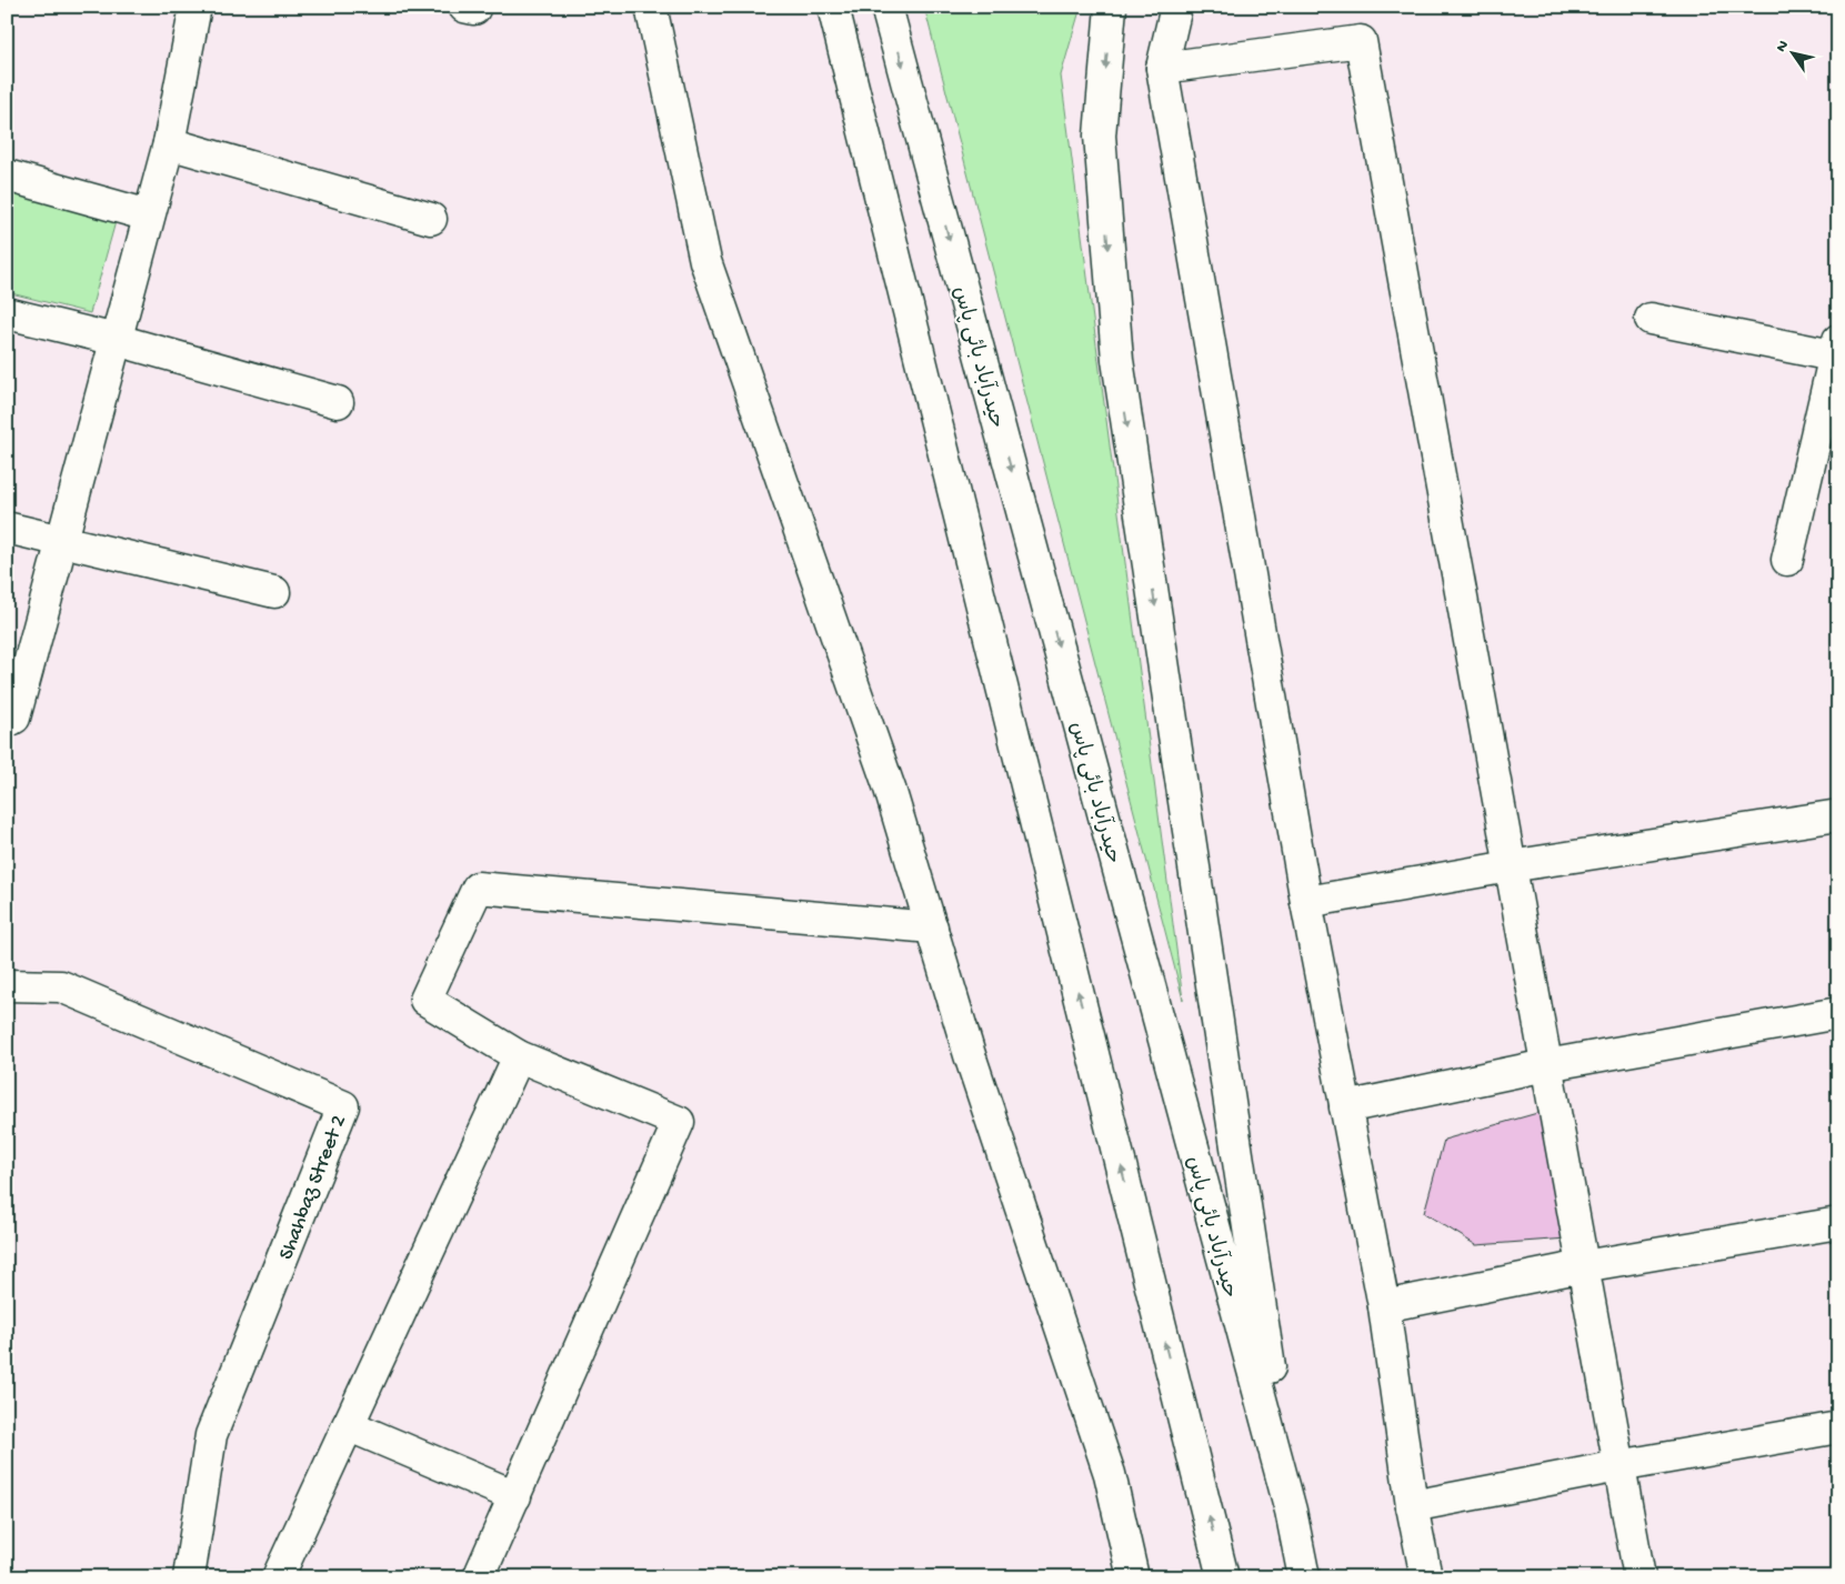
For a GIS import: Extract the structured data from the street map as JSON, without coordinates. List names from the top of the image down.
{
  "streets": {
    "main road": ["حیدرآباد بائی پاس", "Shahbaz Street 2"]
  },
  "north": "top left"
}
